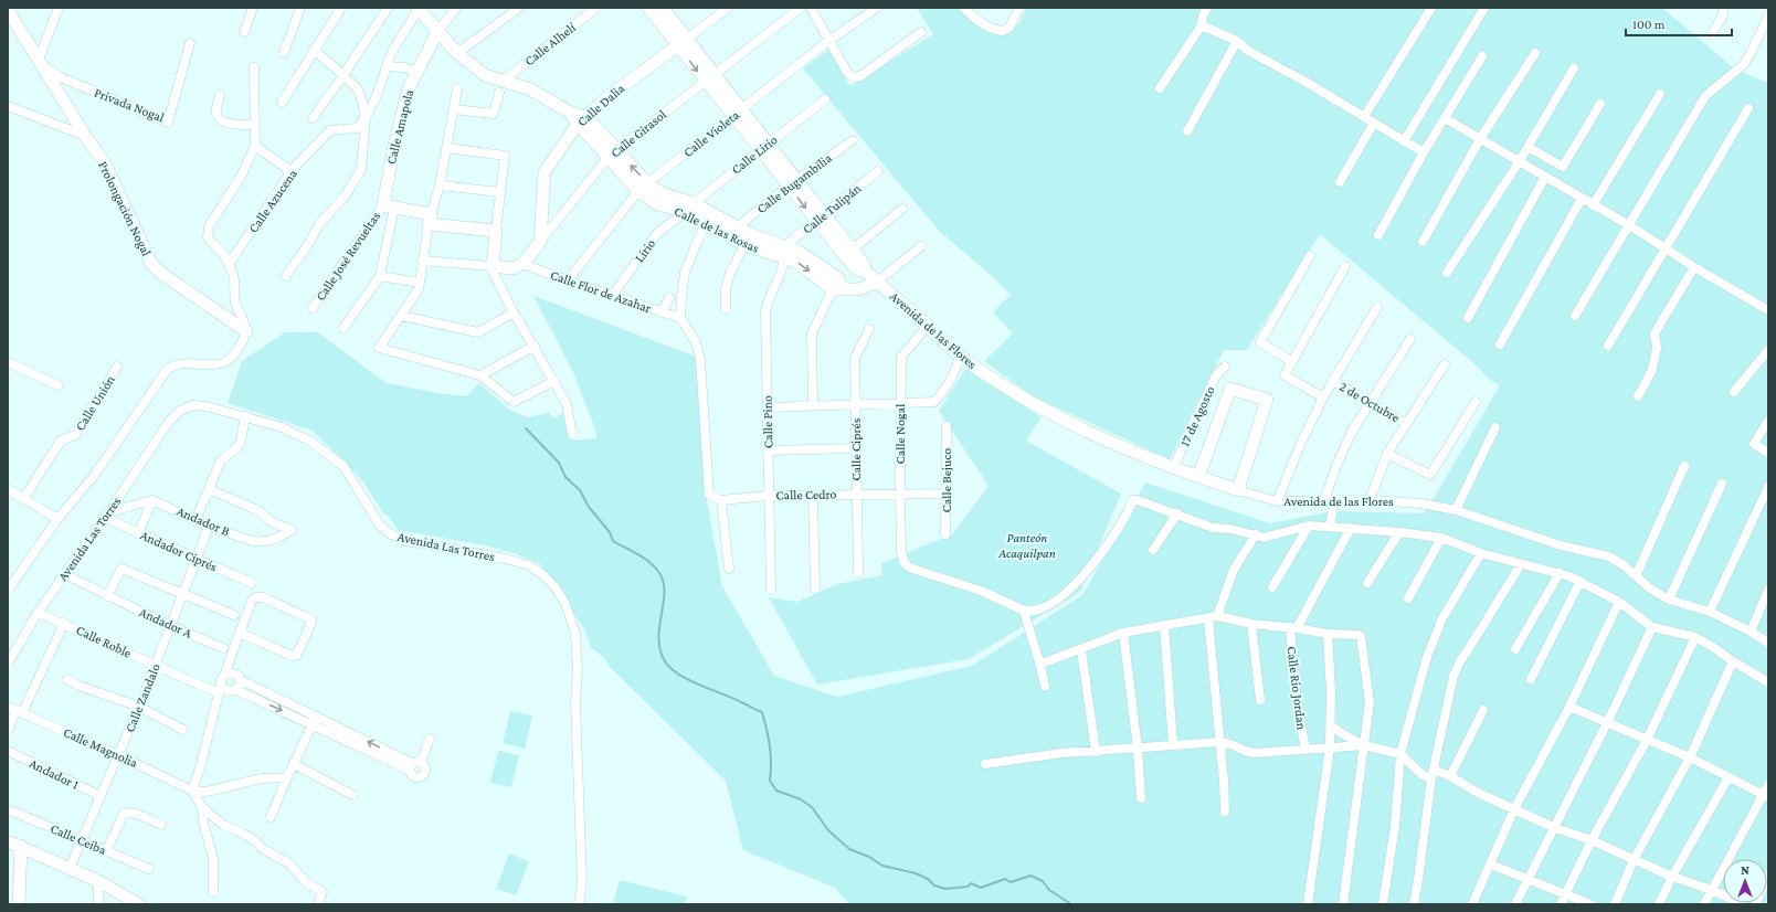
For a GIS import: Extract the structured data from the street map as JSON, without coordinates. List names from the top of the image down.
{
  "streets": {
    "main road": [
      "Calle Dalia",
      "Calle Amapola",
      "Calle Girasol",
      "Prolongación Nogal",
      "Calle de las Rosas",
      "Avenida de las Flores"
    ],
    "street": [
      "Calle Alhelí",
      "Privada Nogal",
      "Calle Violeta",
      "Calle Lirio",
      "Calle Bugambilia",
      "Calle Azucena",
      "Calle Tulipán",
      "Lirio",
      "Calle José Revueltas",
      "Calle Flor de Azahar",
      "2 de Octubre",
      "Calle Unión",
      "17 de Agosto",
      "Calle Pino",
      "Calle Nogal",
      "Calle Ciprés",
      "Calle Bejuco",
      "Calle Cedro",
      "Andador B",
      "Avenida Las Torres",
      "Andador Ciprés",
      "Andador A",
      "Calle Roble",
      "Calle Rio Jordan",
      "Calle Zandalo",
      "Calle Magnolia",
      "Andador 1",
      "Calle Ceiba"
    ]
  },
  "crossings": [
    ["Calle Alhelí", "Calle de las Rosas"],
    ["Privada Nogal", "Prolongación Nogal"],
    ["Calle Dalia", "Calle Girasol"],
    ["Calle Dalia", "Calle de las Rosas"],
    ["Calle Dalia", "Avenida de las Flores"],
    ["Calle Amapola", "Calle de las Rosas"],
    ["Calle Amapola", "Calle José Revueltas"],
    ["Calle Girasol", "Calle de las Rosas"],
    ["Calle Girasol", "Calle Flor de Azahar"],
    ["Calle Girasol", "Avenida de las Flores"],
    ["Calle Violeta", "Calle de las Rosas"],
    ["Calle Violeta", "Calle Flor de Azahar"],
    ["Calle Violeta", "Avenida de las Flores"],
    ["Calle Lirio", "Calle de las Rosas"],
    ["Calle Lirio", "Lirio"],
    ["Calle Lirio", "Avenida de las Flores"],
    ["Calle Bugambilia", "Calle de las Rosas"],
    ["Calle Bugambilia", "Avenida de las Flores"],
    ["Calle Tulipán", "Calle de las Rosas"],
    ["Calle Tulipán", "Avenida de las Flores"],
    ["Calle Tulipán", "Calle Pino"],
    ["Calle de las Rosas", "Lirio"],
    ["Calle de las Rosas", "Calle Pino"],
    ["Lirio", "Calle Flor de Azahar"],
    ["Avenida de las Flores", "17 de Agosto"],
    ["Avenida de las Flores", "Calle Nogal"],
    ["Calle Pino", "Calle Cedro"],
    ["Calle Nogal", "Calle Cedro"],
    ["Calle Ciprés", "Calle Cedro"],
    ["Calle Bejuco", "Calle Cedro"],
    ["Andador B", "Calle Zandalo"],
    ["Avenida Las Torres", "Andador Ciprés"],
    ["Avenida Las Torres", "Andador A"],
    ["Avenida Las Torres", "Calle Roble"],
    ["Andador Ciprés", "Calle Zandalo"],
    ["Andador A", "Calle Zandalo"],
    ["Calle Roble", "Calle Zandalo"],
    ["Calle Zandalo", "Calle Magnolia"],
    ["Calle Zandalo", "Andador 1"],
    ["Calle Zandalo", "Calle Ceiba"]
  ],
  "parks": ["Panteón Acaquilpan"],
  "scale_bar": "100 m",
  "north": "top"
}
